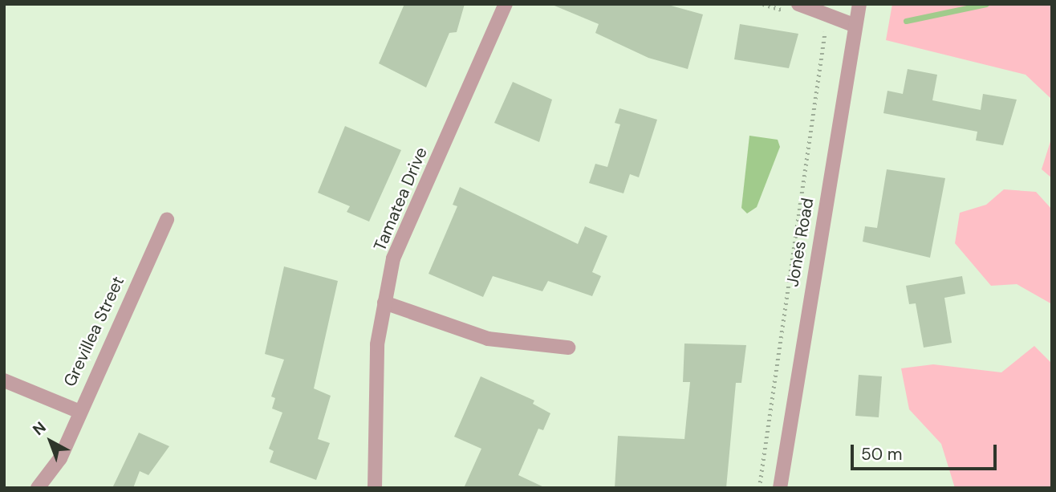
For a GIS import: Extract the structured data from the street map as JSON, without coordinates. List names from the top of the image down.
{
  "streets": {
    "street": ["Tamatea Drive", "Jones Road", "Grevillea Street"]
  },
  "scale_bar": "50 m",
  "north": "top left"
}
